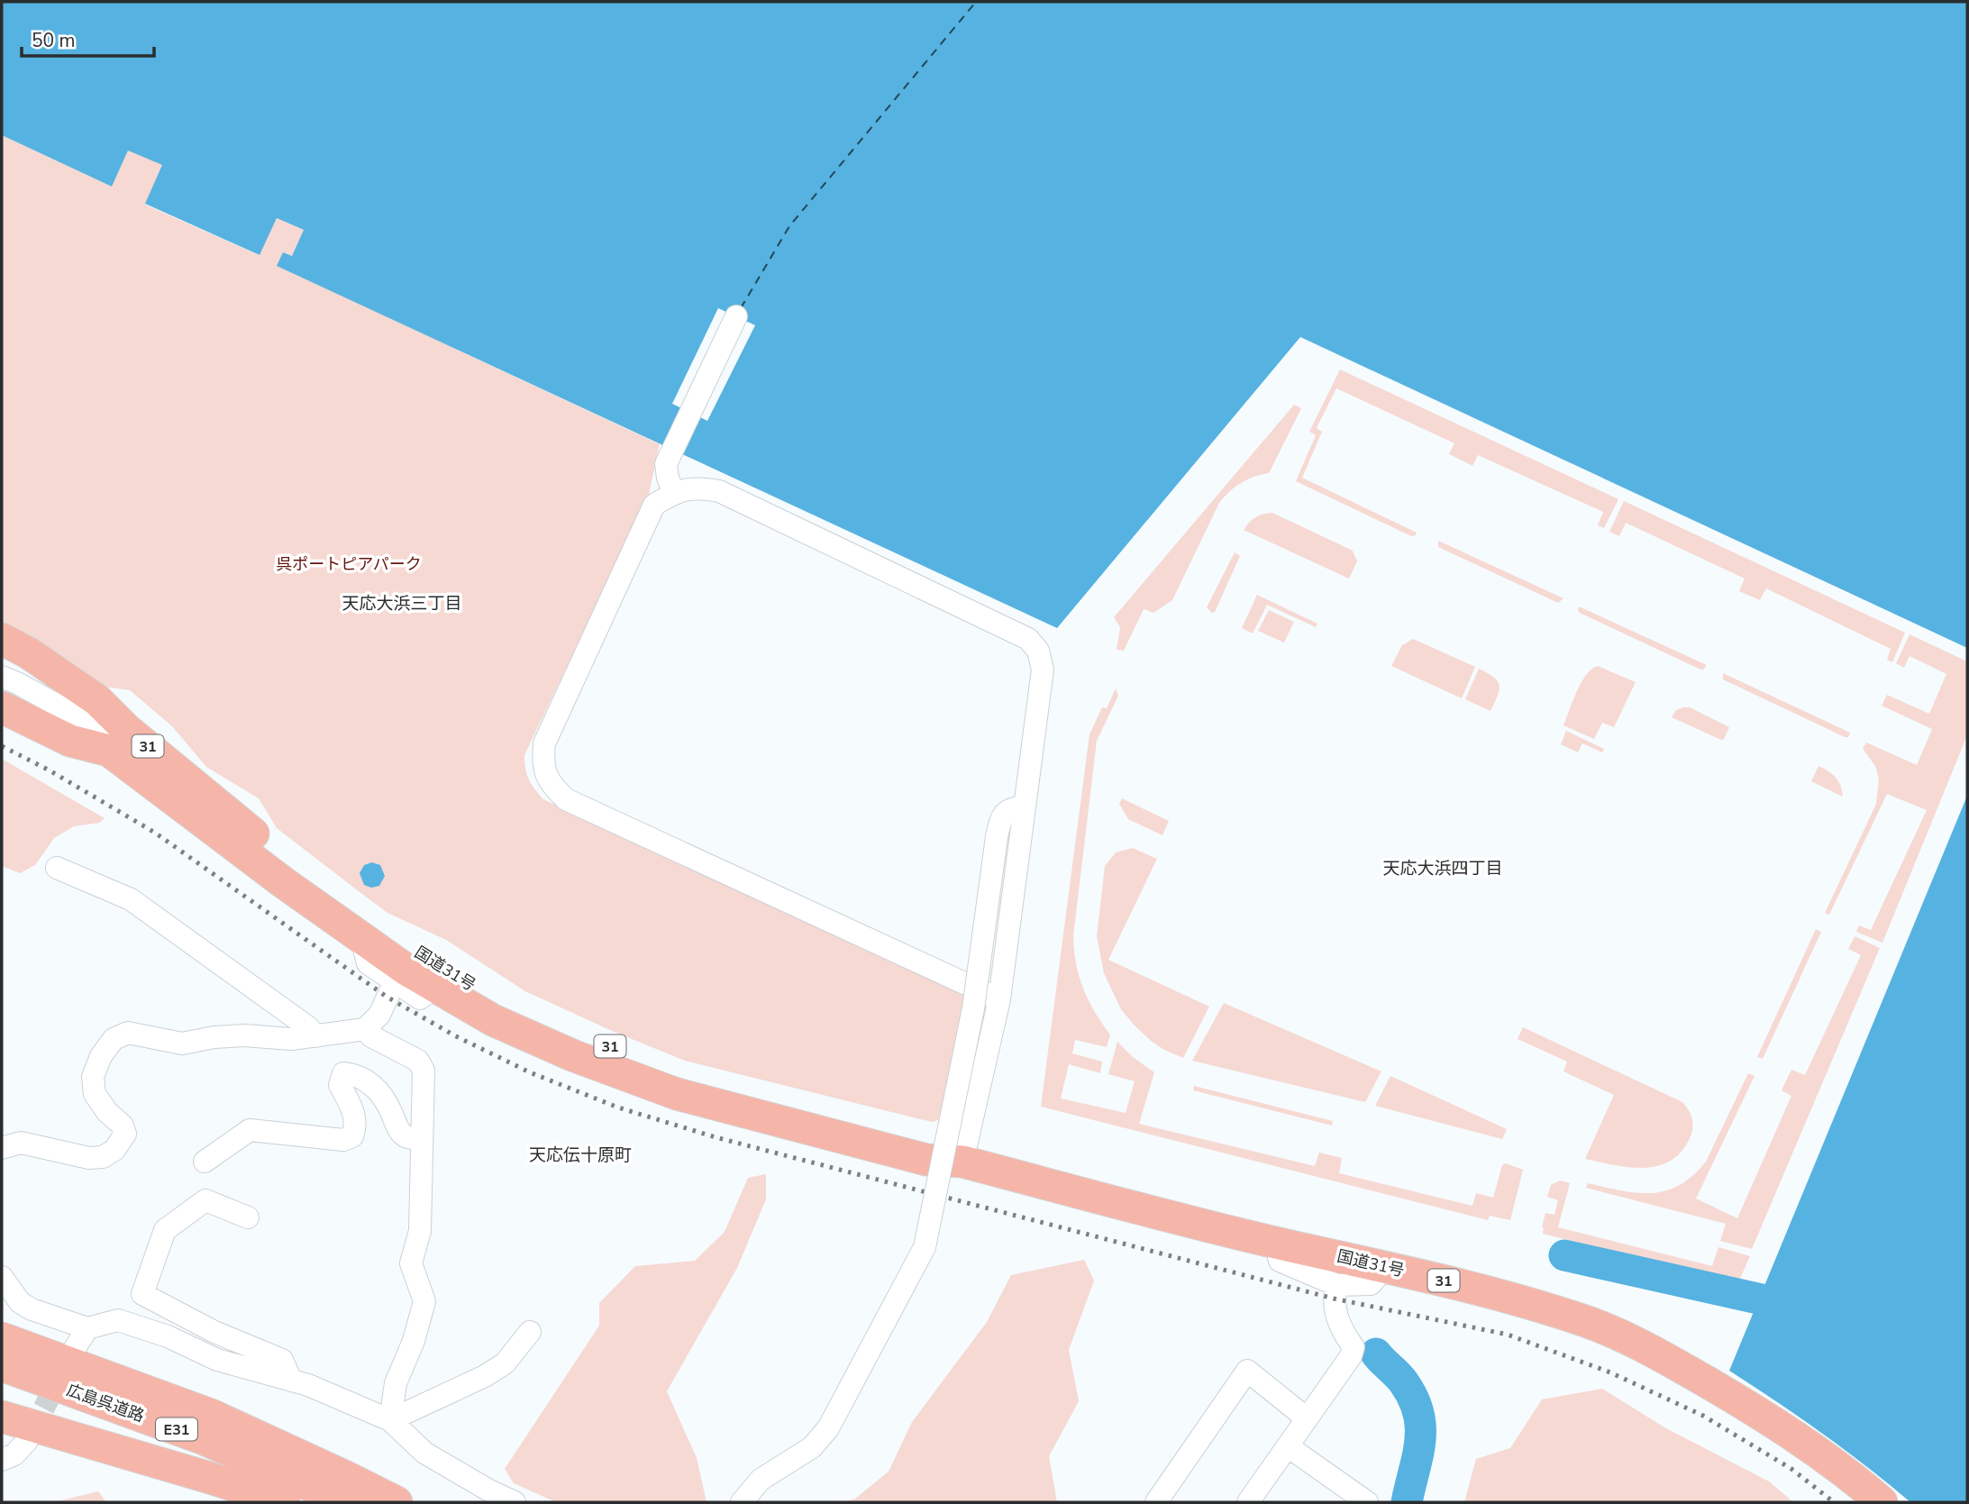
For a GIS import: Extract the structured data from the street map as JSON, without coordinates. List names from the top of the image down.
{
  "streets": {
    "highway": [
      "31",
      "国道31号",
      "広島呉道路",
      "E31"
    ]
  },
  "districts": ["天応大浜三丁目", "天応大浜四丁目", "天応伝十原町"],
  "parks": ["呉ポートピアパーク"],
  "scale_bar": "50 m"
}
